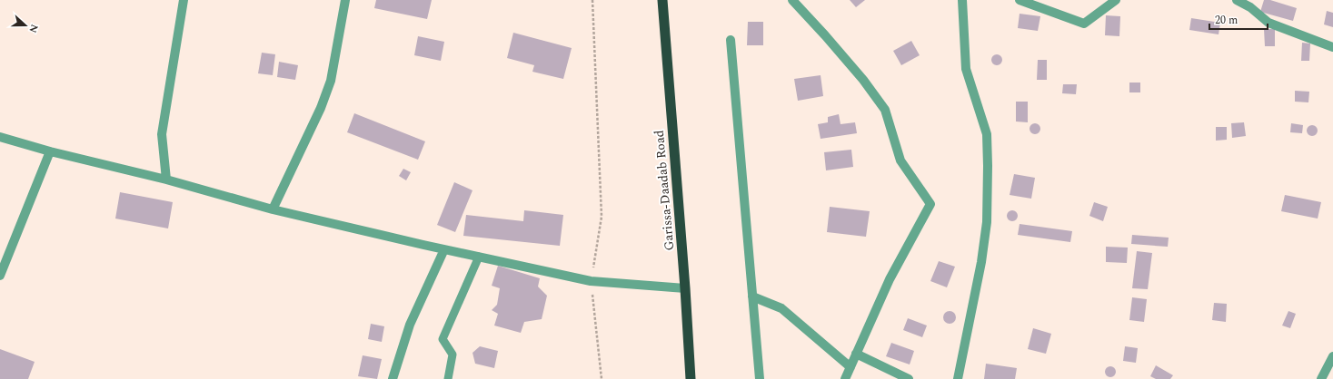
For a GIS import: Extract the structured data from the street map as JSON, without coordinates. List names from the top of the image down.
{
  "streets": {
    "highway": ["Garissa-Daadab Road"]
  },
  "scale_bar": "20 m",
  "north": "right"
}
